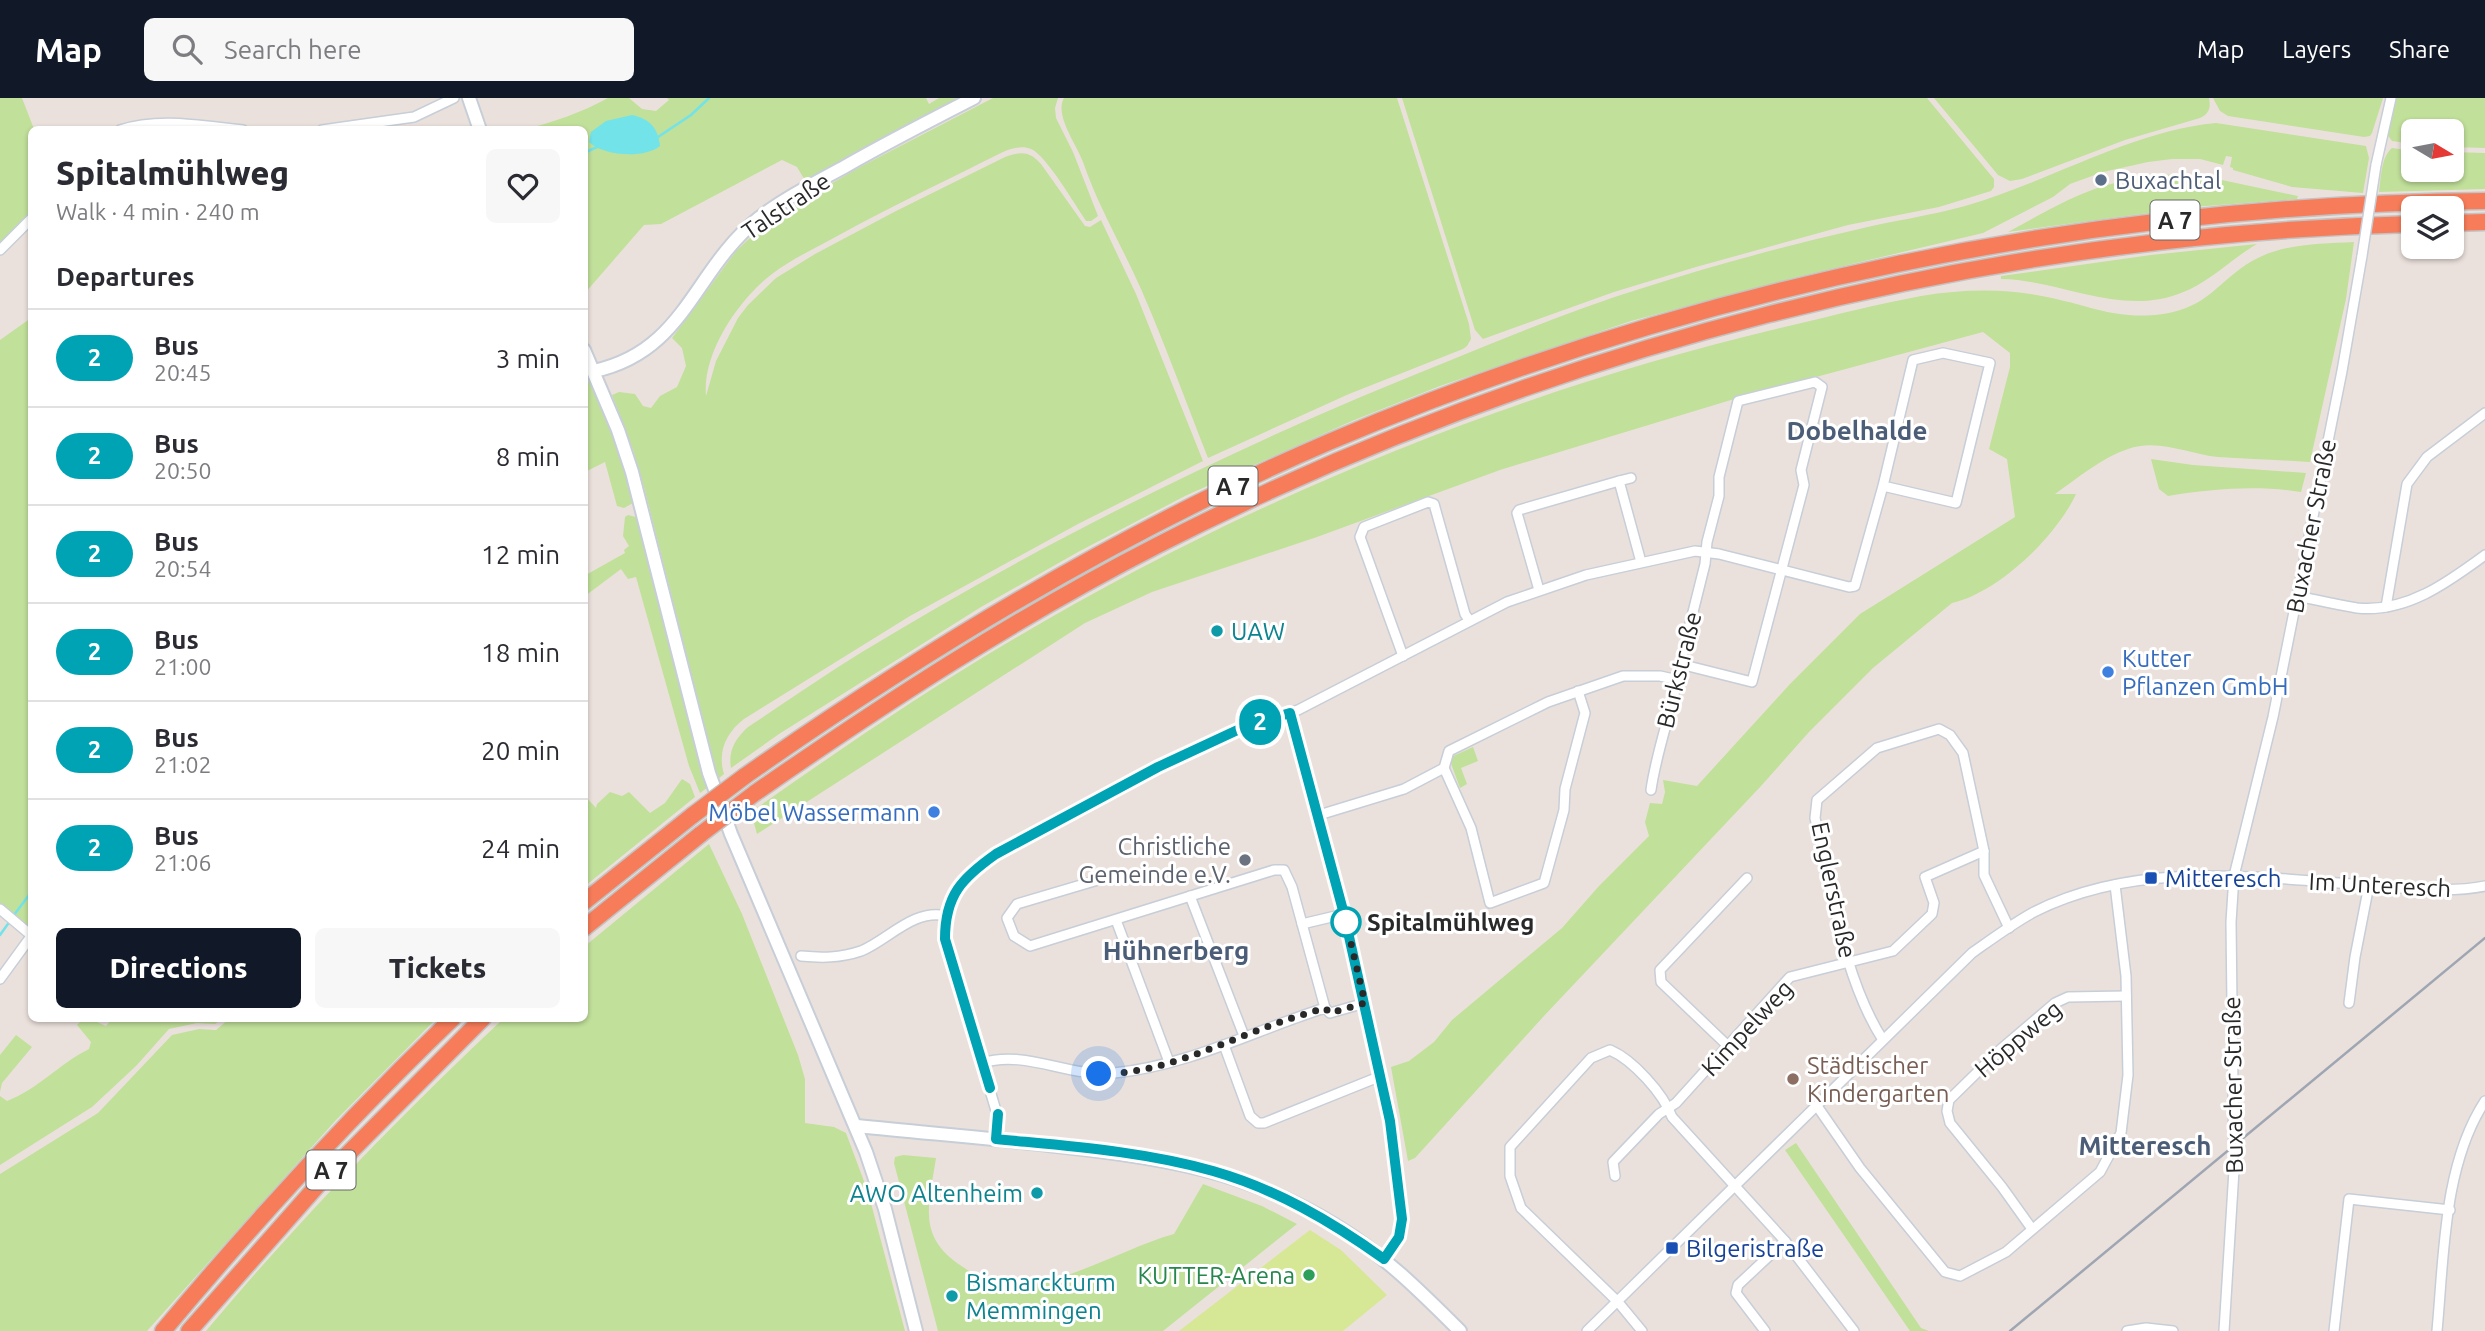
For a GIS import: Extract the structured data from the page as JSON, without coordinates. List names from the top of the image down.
{
  "streets": {
    "highway": ["A 7"],
    "street": [
      "Talstraße",
      "Buxacher Straße",
      "Bürkstraße",
      "Im Unteresch",
      "Englerstraße",
      "Kimpelweg",
      "Höppweg"
    ]
  },
  "crossings": [
    ["Buxacher Straße", "Im Unteresch"],
    ["Im Unteresch", "Englerstraße"],
    ["Englerstraße", "Kimpelweg"]
  ],
  "districts": ["Dobelhalde", "Hühnerberg", "Mitteresch"],
  "places": {
    "other": [
      "Buxachtal",
      "UAW",
      "Kutter Pflanzen GmbH",
      "Möbel Wassermann",
      "Christliche Gemeinde e.V.",
      "Spitalmühlweg",
      "Städtischer Kindergarten",
      "AWO Altenheim",
      "KUTTER-Arena",
      "Bismarckturm Memmingen"
    ],
    "transit": ["Mitteresch", "Bilgeristraße"]
  },
  "lines": ["bus line 2"],
  "north": "right",
  "page": {
    "header": "Map",
    "search": "Search here",
    "nav": ["Map", "Layers", "Share"],
    "on_map": "2",
    "heading": [
      ["Spitalmühlweg", "Walk · 4 min · 240 m"],
      "Departures"
    ],
    "list": [
      {
        "mark": "2",
        "name": "Bus",
        "note": "20:45",
        "value": "3 min"
      },
      {
        "mark": "2",
        "name": "Bus",
        "note": "20:50",
        "value": "8 min"
      },
      {
        "mark": "2",
        "name": "Bus",
        "note": "20:54",
        "value": "12 min"
      },
      {
        "mark": "2",
        "name": "Bus",
        "note": "21:00",
        "value": "18 min"
      },
      {
        "mark": "2",
        "name": "Bus",
        "note": "21:02",
        "value": "20 min"
      },
      {
        "mark": "2",
        "name": "Bus",
        "note": "21:06",
        "value": "24 min"
      }
    ],
    "buttons": ["Directions", "Tickets"]
  }
}
